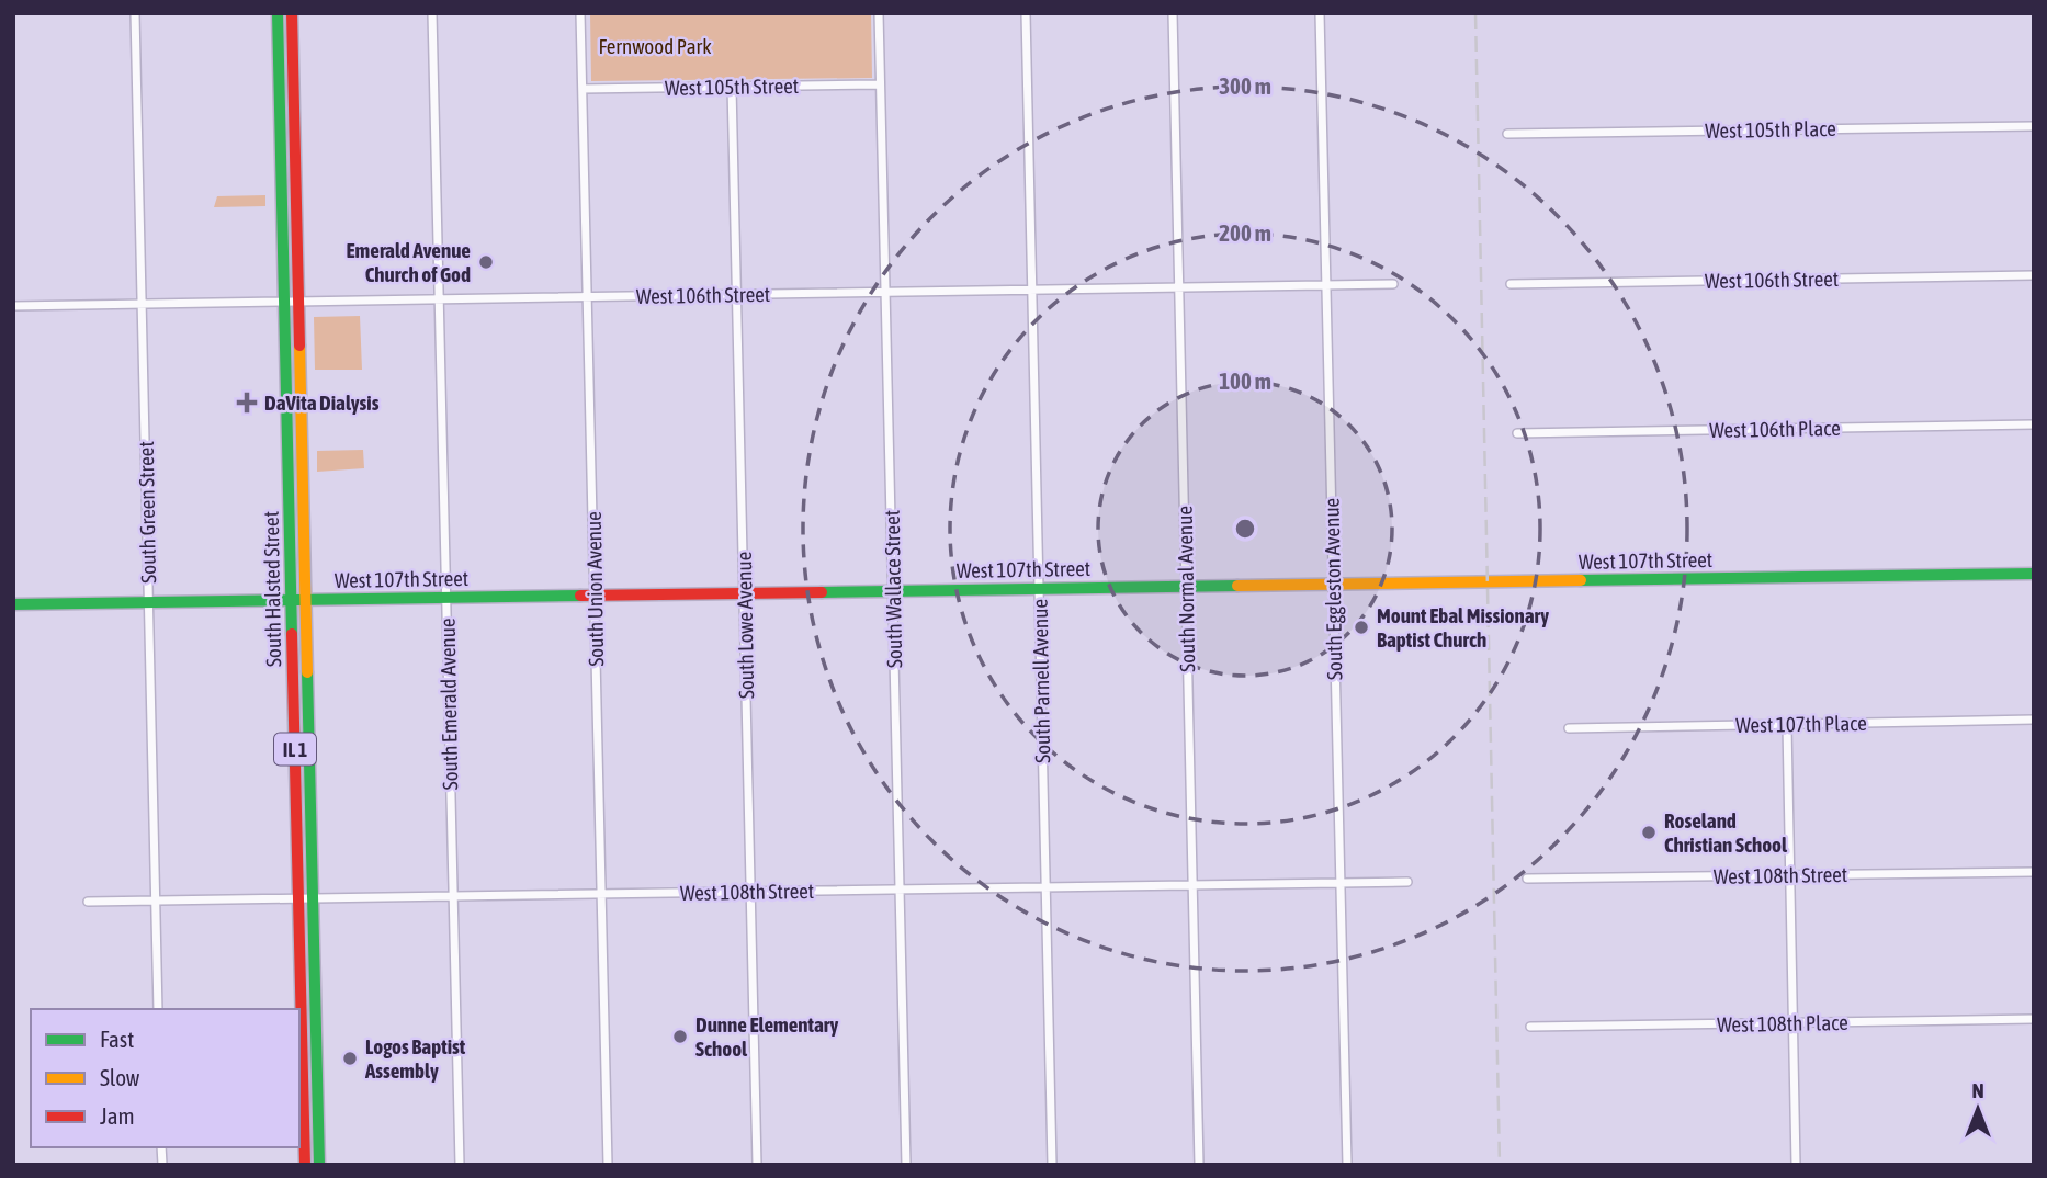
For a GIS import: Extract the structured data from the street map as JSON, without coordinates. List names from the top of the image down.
{
  "streets": {
    "main road": ["West 107th Street", "South Halsted Street", "IL 1"],
    "street": [
      "West 105th Street",
      "West 105th Place",
      "West 106th Street",
      "West 106th Place",
      "South Green Street",
      "South Union Avenue",
      "South Wallace Street",
      "South Normal Avenue",
      "South Eggleston Avenue",
      "South Lowe Avenue",
      "South Parnell Avenue",
      "South Emerald Avenue",
      "West 107th Place",
      "West 108th Street",
      "West 108th Place"
    ]
  },
  "crossings": [
    ["West 105th Street", "South Union Avenue"],
    ["West 105th Street", "South Wallace Street"],
    ["West 105th Street", "South Lowe Avenue"],
    ["West 106th Street", "South Green Street"],
    ["West 106th Street", "South Halsted Street"],
    ["West 106th Street", "South Union Avenue"],
    ["West 106th Street", "South Wallace Street"],
    ["West 106th Street", "South Normal Avenue"],
    ["West 106th Street", "South Eggleston Avenue"],
    ["West 106th Street", "South Lowe Avenue"],
    ["West 106th Street", "South Parnell Avenue"],
    ["West 106th Street", "South Emerald Avenue"],
    ["South Green Street", "West 107th Street"],
    ["South Green Street", "West 108th Street"],
    ["West 107th Street", "South Halsted Street"],
    ["West 107th Street", "South Union Avenue"],
    ["West 107th Street", "South Wallace Street"],
    ["West 107th Street", "South Normal Avenue"],
    ["West 107th Street", "South Eggleston Avenue"],
    ["West 107th Street", "South Lowe Avenue"],
    ["West 107th Street", "South Parnell Avenue"],
    ["West 107th Street", "South Emerald Avenue"],
    ["South Halsted Street", "West 108th Street"],
    ["South Union Avenue", "West 108th Street"],
    ["South Wallace Street", "West 108th Street"],
    ["South Normal Avenue", "West 108th Street"],
    ["South Eggleston Avenue", "West 108th Street"],
    ["South Lowe Avenue", "West 108th Street"],
    ["South Parnell Avenue", "West 108th Street"],
    ["South Emerald Avenue", "West 108th Street"]
  ],
  "parks": ["Fernwood Park"],
  "places": {
    "other": [
      "Emerald Avenue Church of God",
      "Mount Ebal Missionary Baptist Church",
      "Roseland Christian School",
      "Dunne Elementary School",
      "Logos Baptist Assembly"
    ],
    "health": ["DaVita Dialysis"]
  },
  "legend": ["Fast", "Slow", "Jam"],
  "north": "top",
  "rings": ["300 m", "200 m", "100 m"]
}
